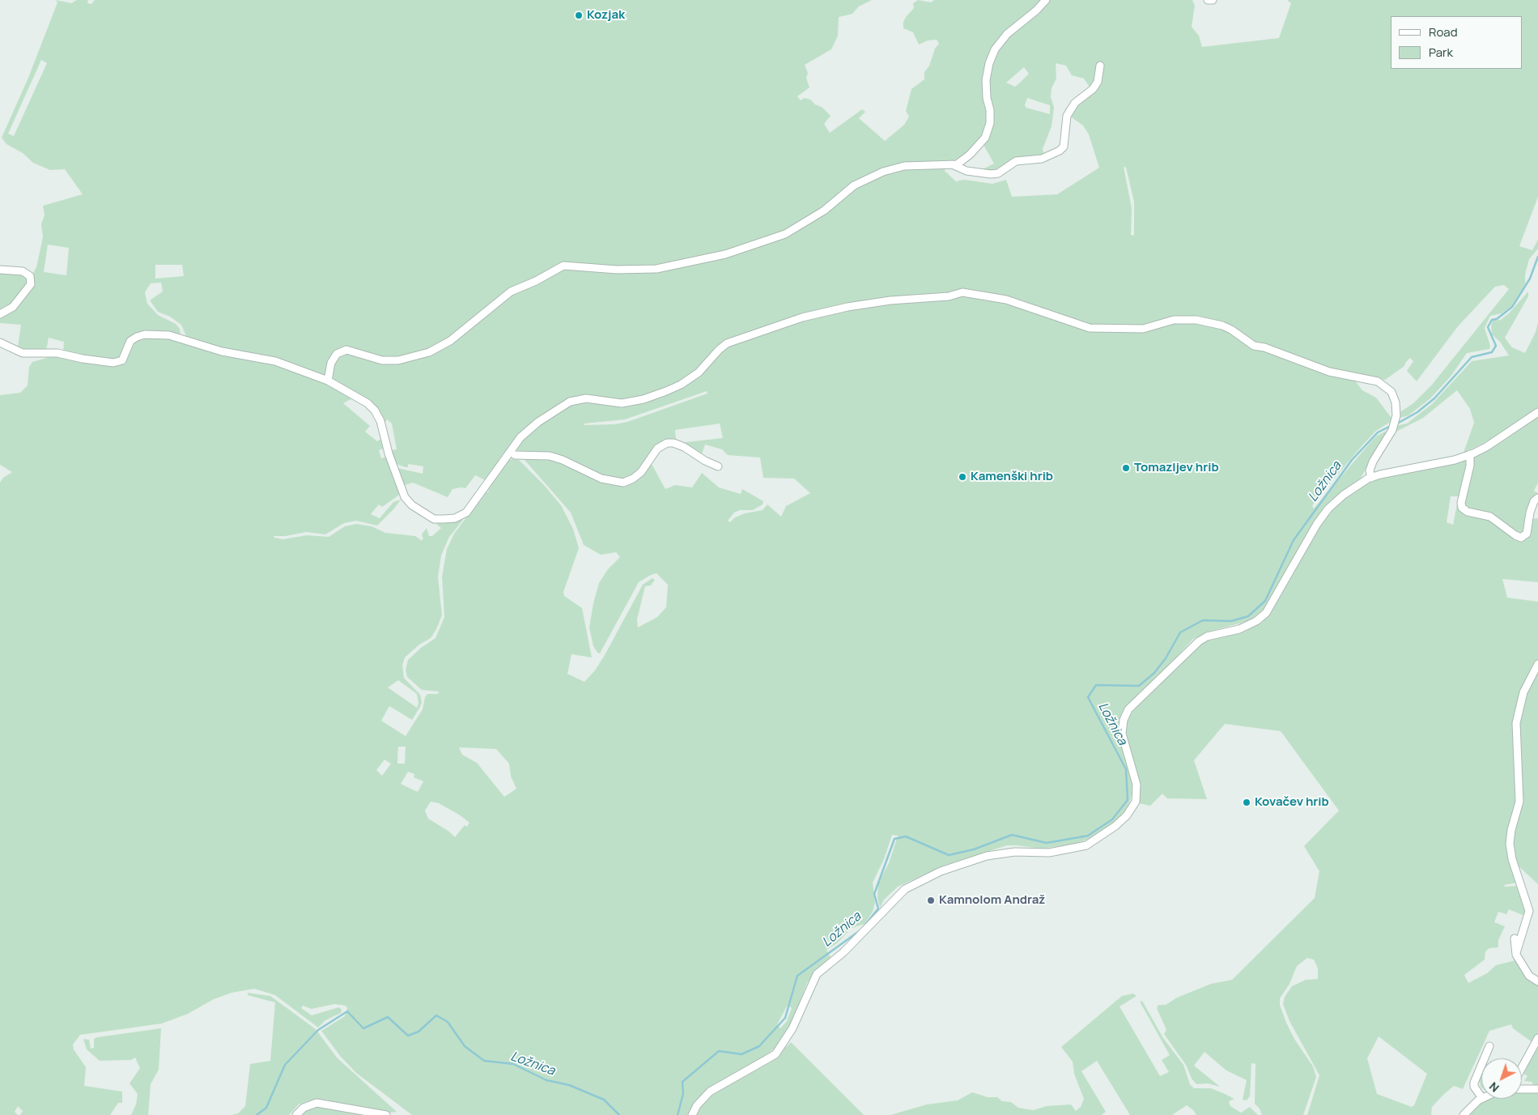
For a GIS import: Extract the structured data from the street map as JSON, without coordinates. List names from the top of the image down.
{
  "water": ["Ložnica"],
  "places": [
    "Kozjak",
    "Tomazljev hrib",
    "Kamenški hrib",
    "Kovačev hrib",
    "Kamnolom Andraž"
  ],
  "legend": ["Road", "Park"],
  "north": "bottom left"
}
